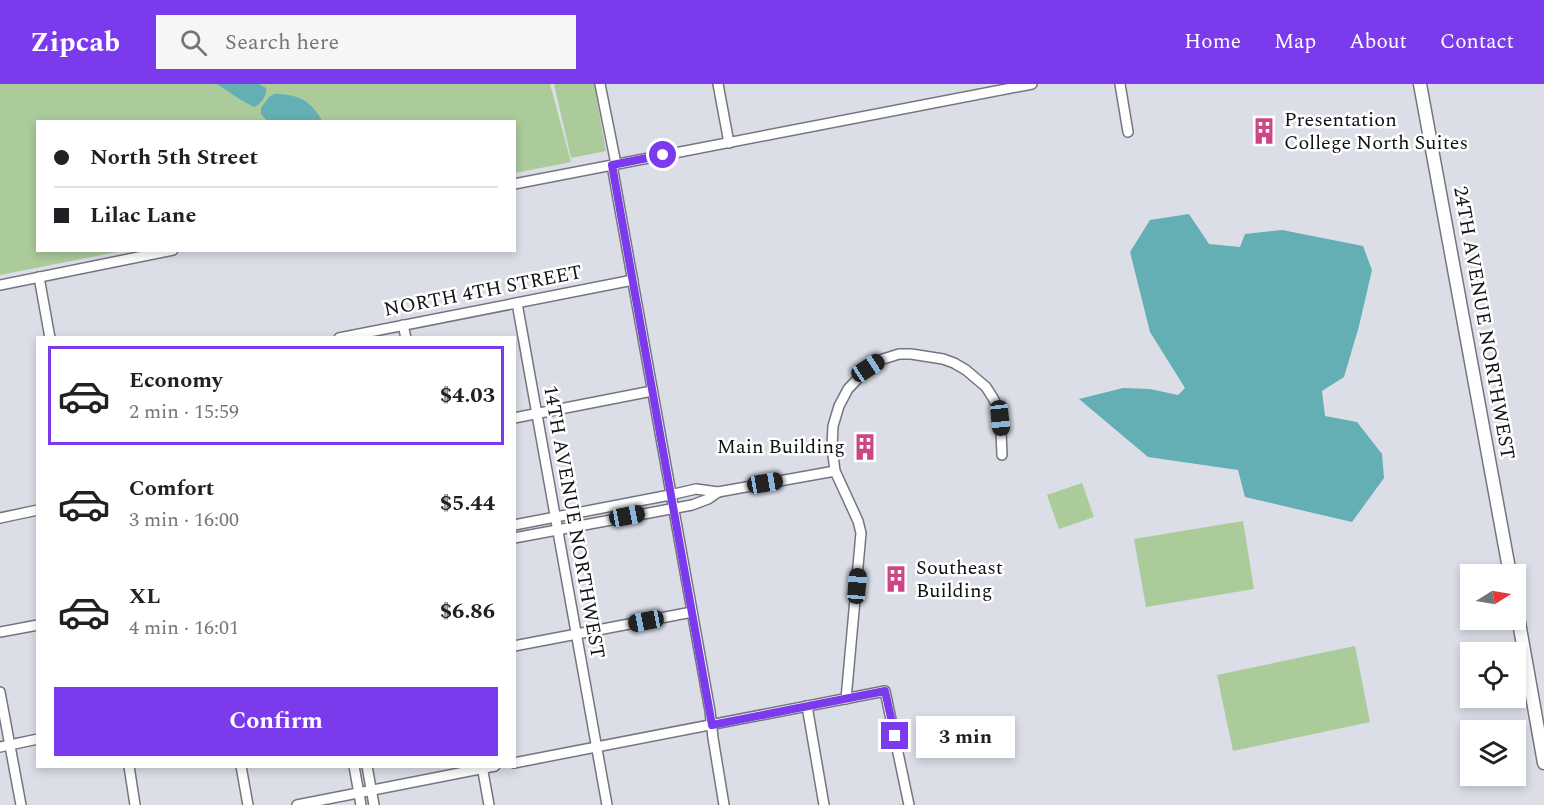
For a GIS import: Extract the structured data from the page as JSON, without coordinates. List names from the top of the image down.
{
  "streets": {
    "main road": ["24TH AVENUE NORTHWEST"],
    "street": ["NORTH 4TH STREET", "14TH AVENUE NORTHWEST"]
  },
  "crossings": [
    ["NORTH 4TH STREET", "14TH AVENUE NORTHWEST"]
  ],
  "places": {
    "building": ["Presentation College North Suites", "Main Building", "Southeast Building"]
  },
  "north": "right",
  "page": {
    "header": "Zipcab",
    "search": "Search here",
    "nav": [
      "Home",
      "Map",
      "About",
      "Contact"
    ],
    "banner": ["North 5th Street", "Lilac Lane"],
    "list": [
      {
        "name": "Economy",
        "note": "2 min · 15:59",
        "value": "$4.03"
      },
      {
        "name": "Comfort",
        "note": "3 min · 16:00",
        "value": "$5.44"
      },
      {
        "name": "XL",
        "note": "4 min · 16:01",
        "value": "$6.86"
      }
    ],
    "buttons": "Confirm",
    "bubble": "3 min"
  }
}
